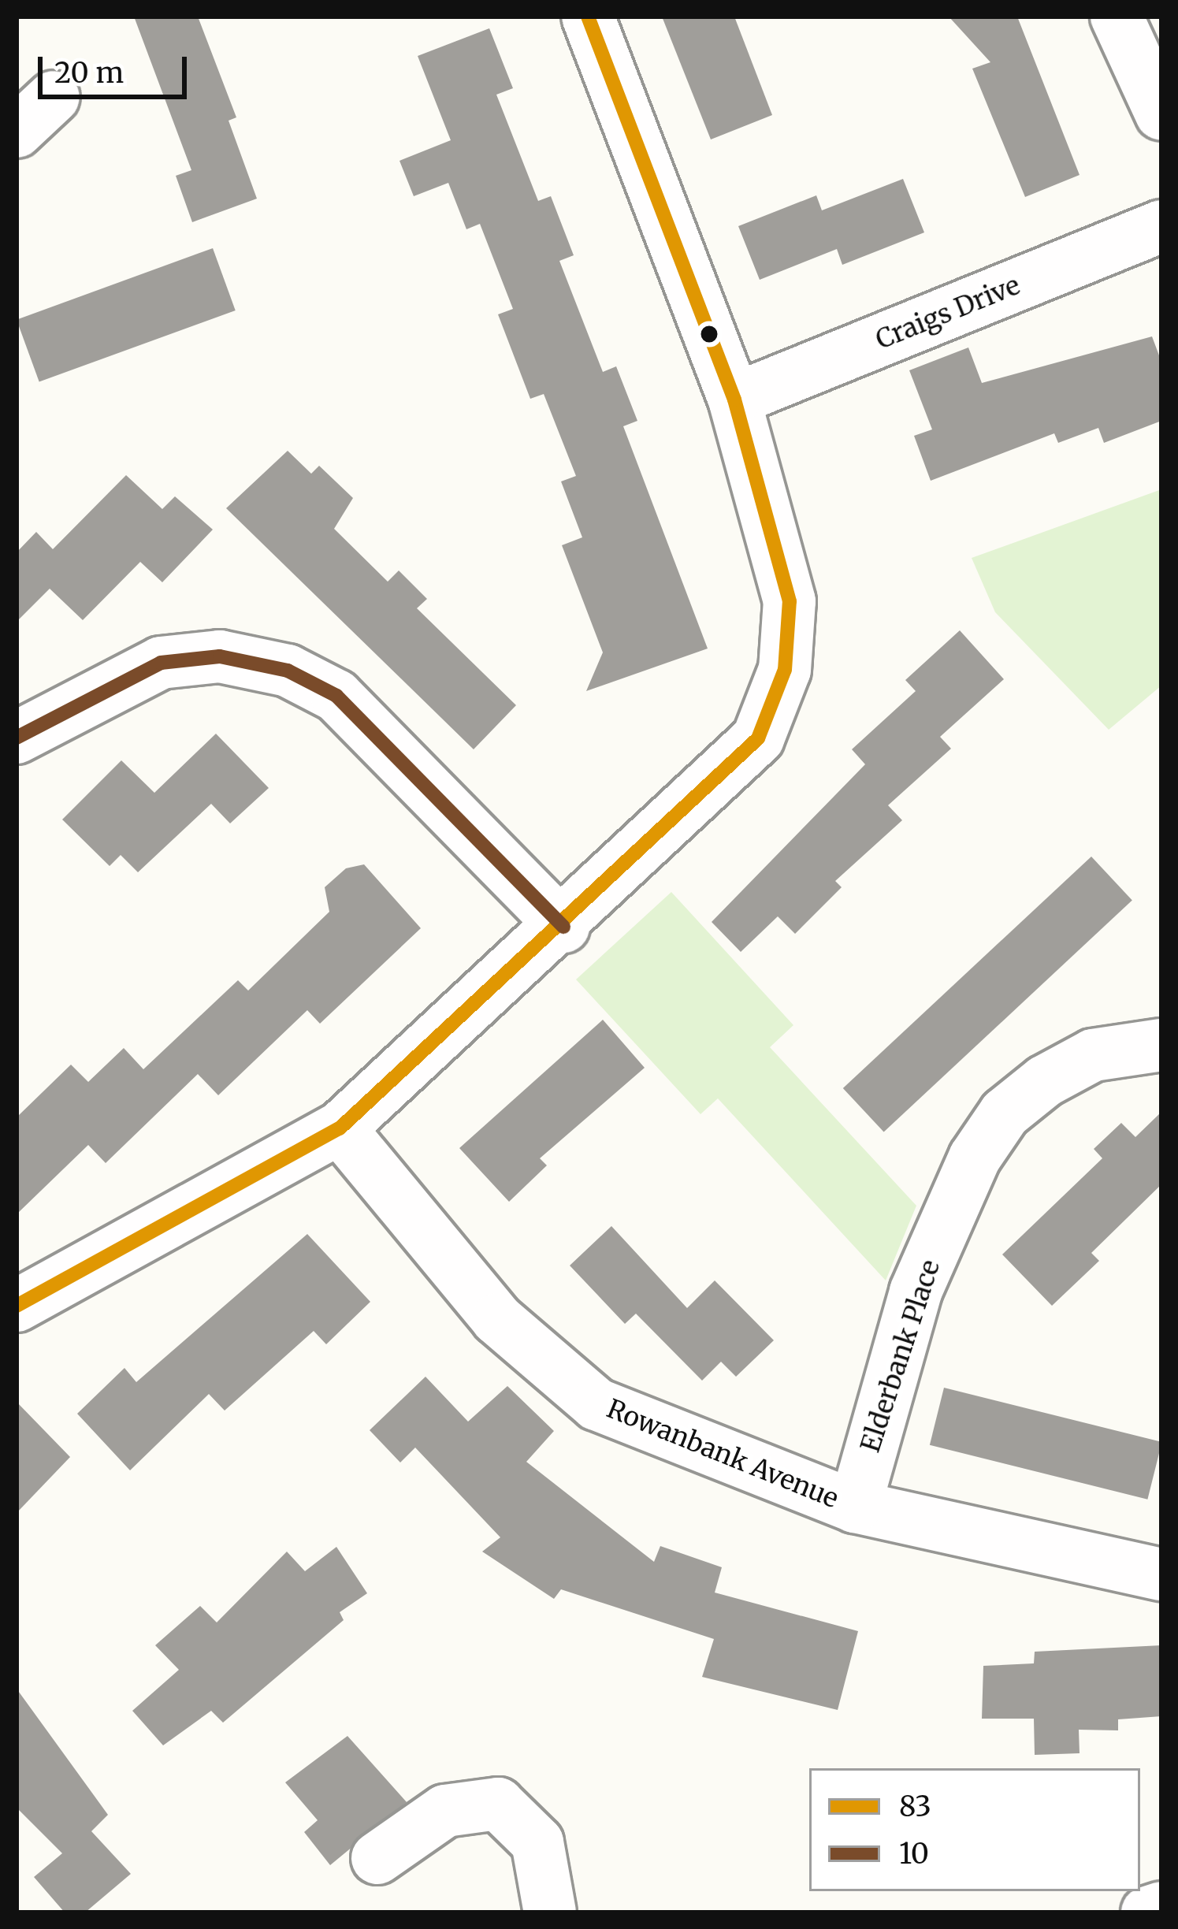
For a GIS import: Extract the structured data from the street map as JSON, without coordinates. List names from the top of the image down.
{
  "streets": {
    "street": ["Craigs Drive", "Elderbank Place", "Rowanbank Avenue"]
  },
  "crossings": [
    ["Elderbank Place", "Rowanbank Avenue"]
  ],
  "lines": ["transit line 83", "transit line 10"],
  "legend": ["83", "10"],
  "scale_bar": "20 m"
}
